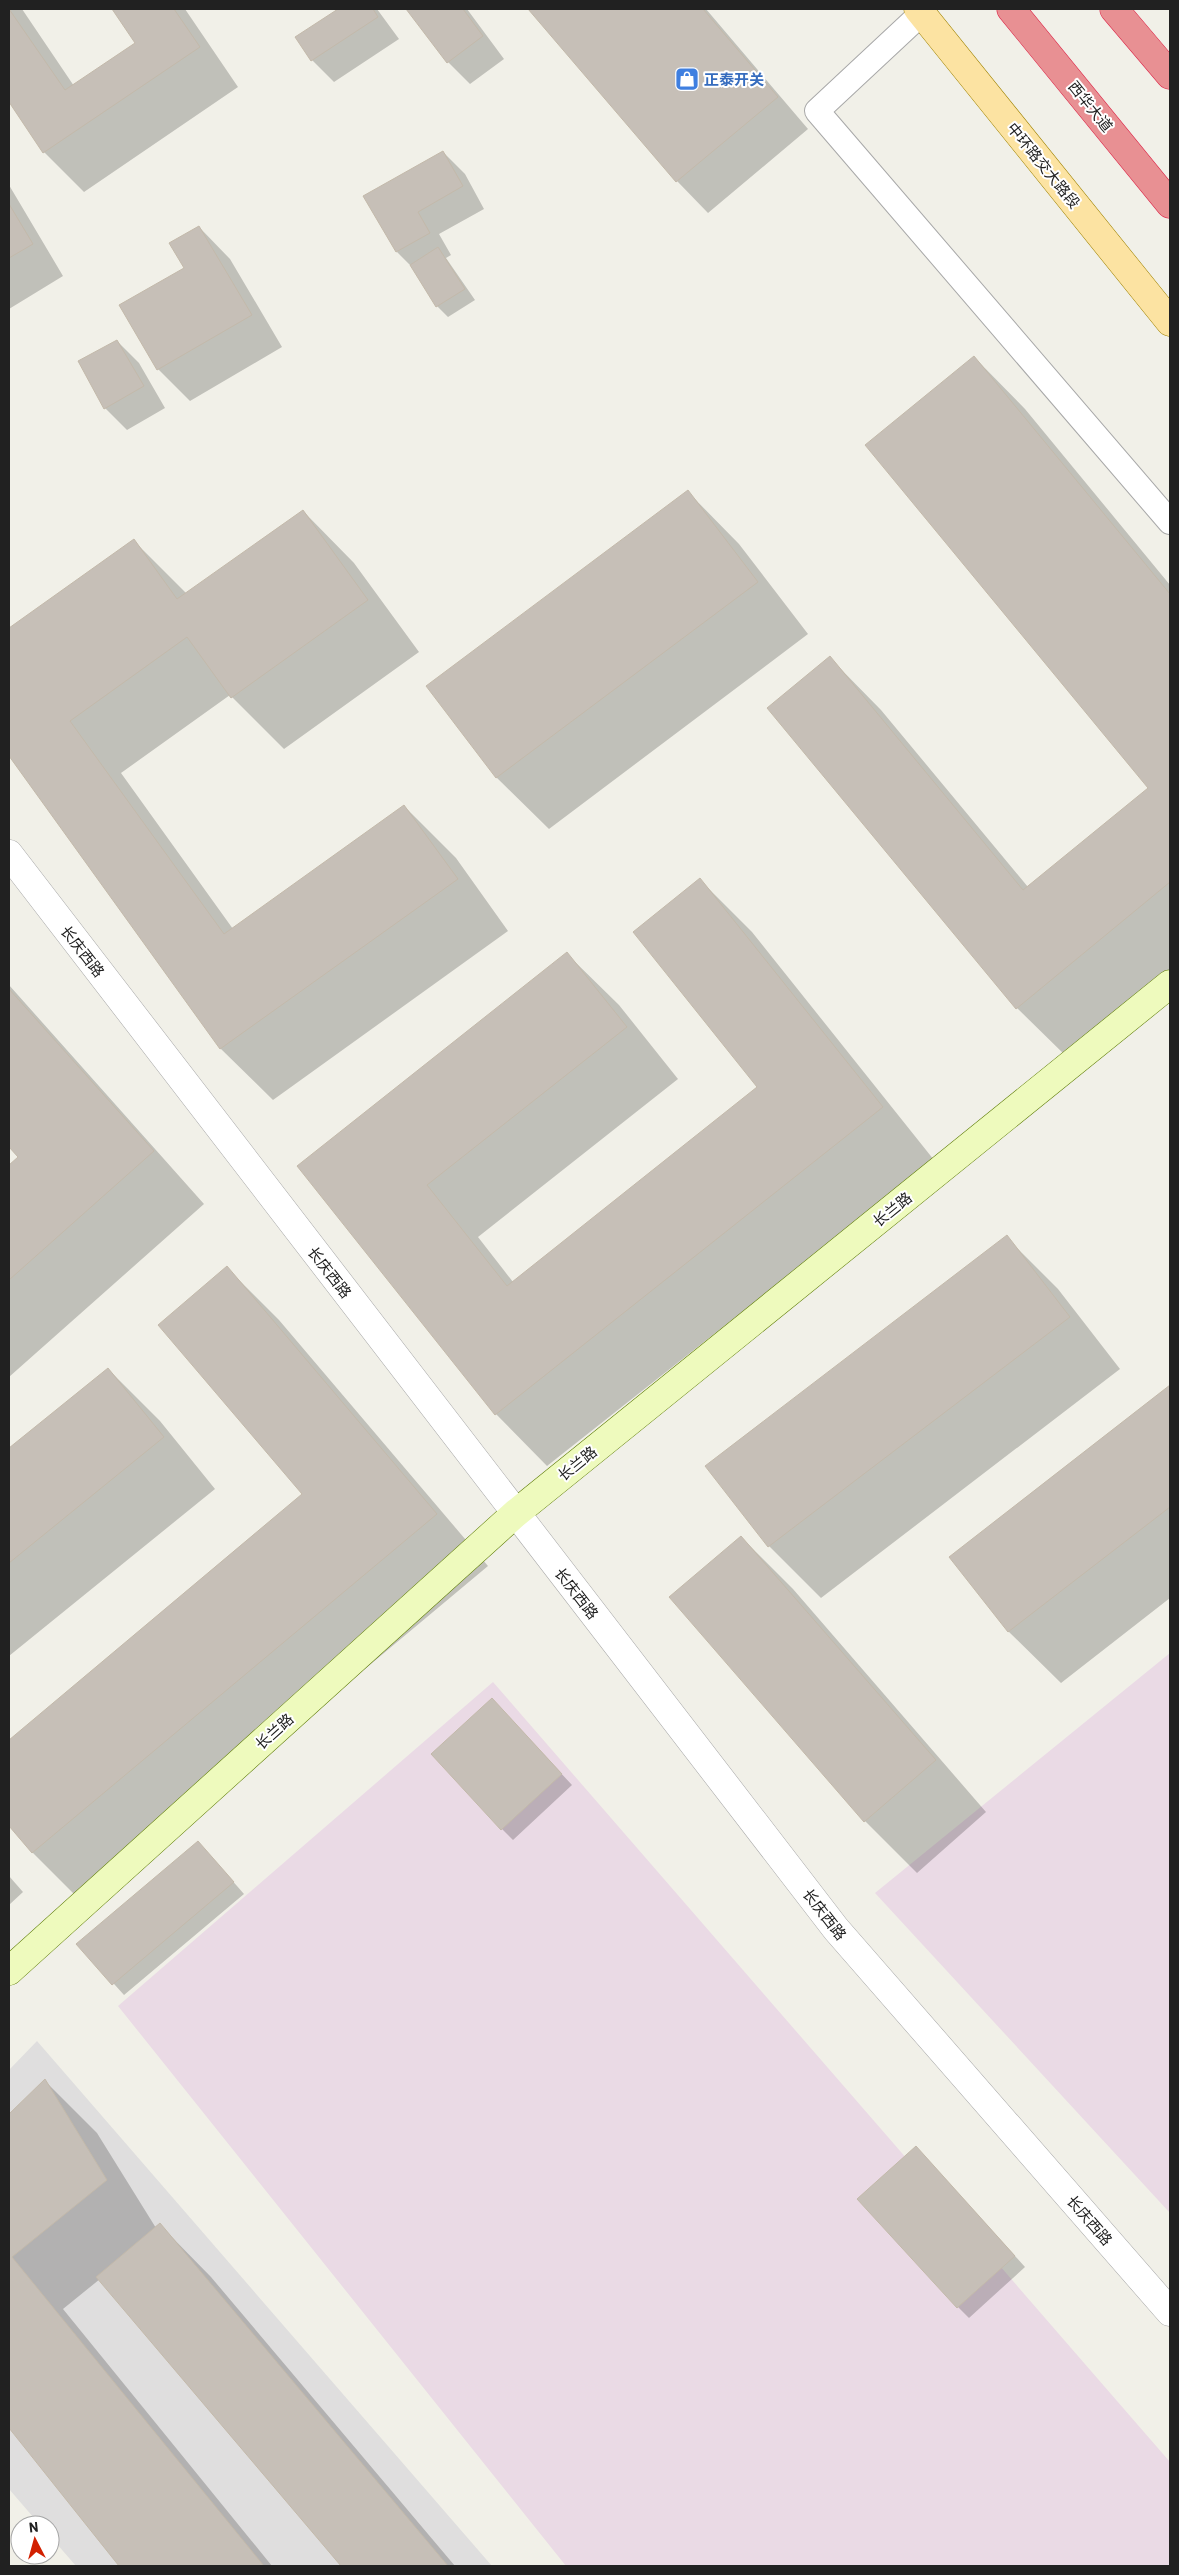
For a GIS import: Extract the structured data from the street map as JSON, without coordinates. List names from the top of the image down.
{
  "streets": {
    "highway": ["西华大道"],
    "main road": ["中环路交大路段"],
    "street": ["长庆西路", "长兰路"]
  },
  "crossings": [
    ["长庆西路", "长兰路"]
  ],
  "places": {
    "shop": ["正泰开关"]
  },
  "north": "top"
}
